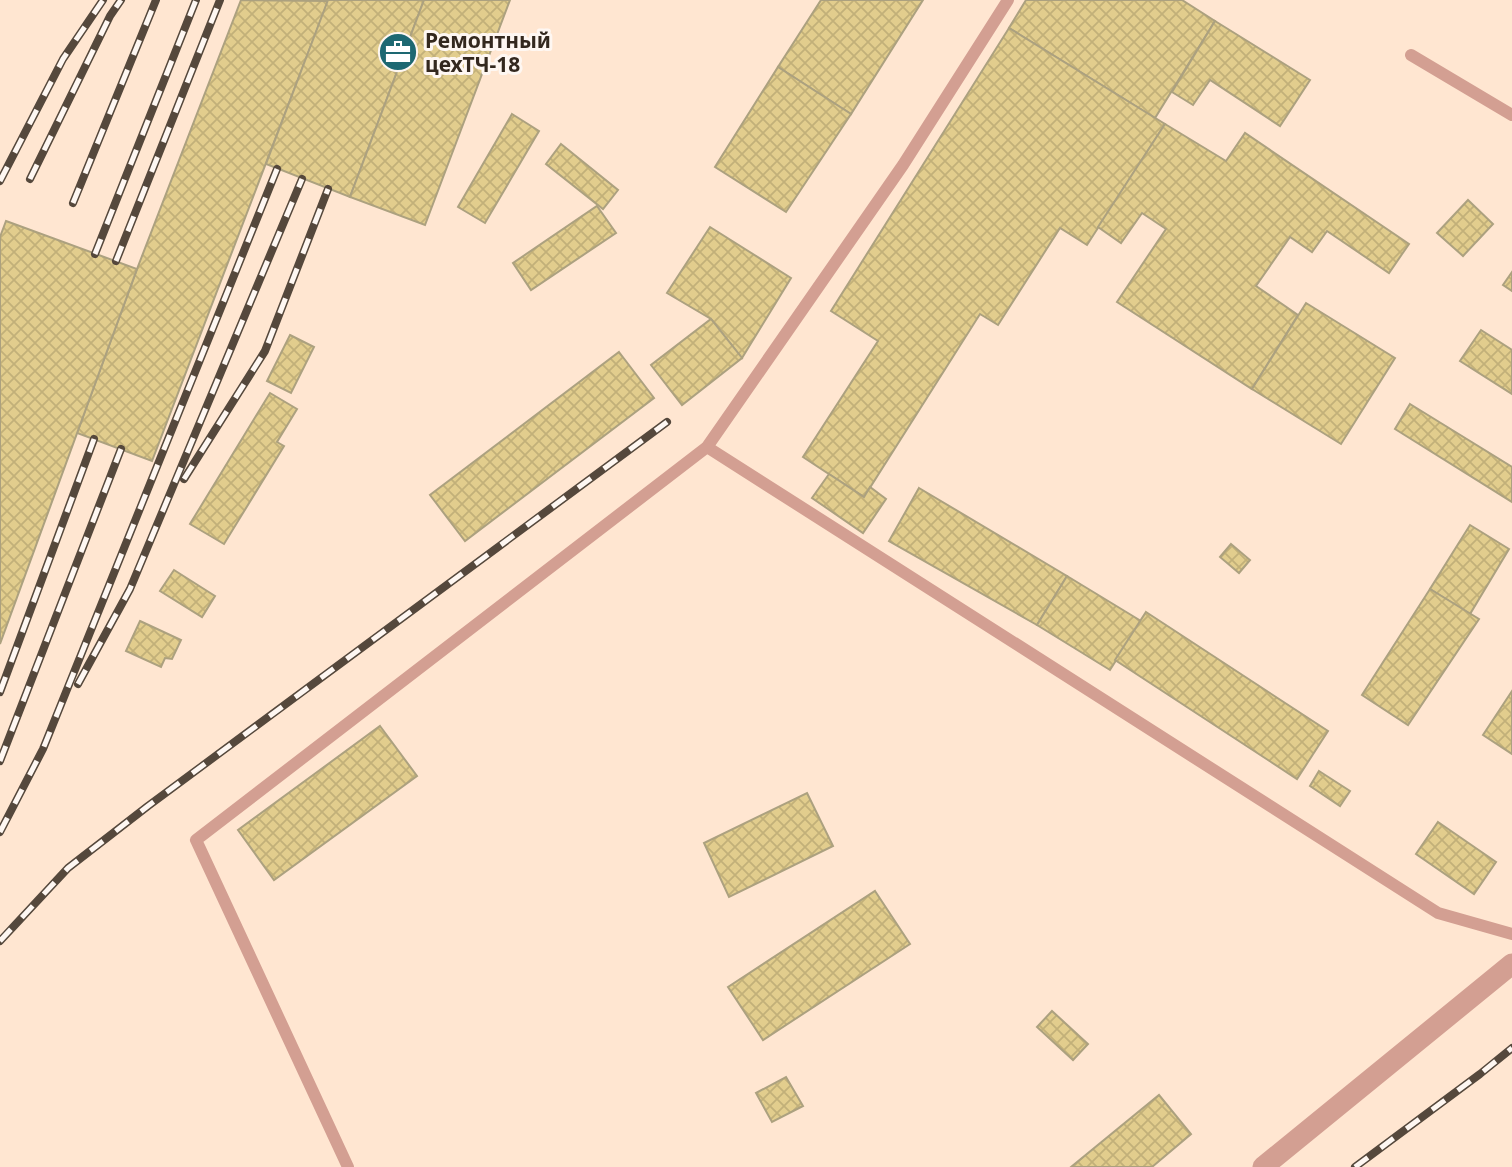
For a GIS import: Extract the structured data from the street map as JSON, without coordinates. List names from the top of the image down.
{
  "places": {
    "office": ["Ремонтный цехТЧ-18"]
  }
}
